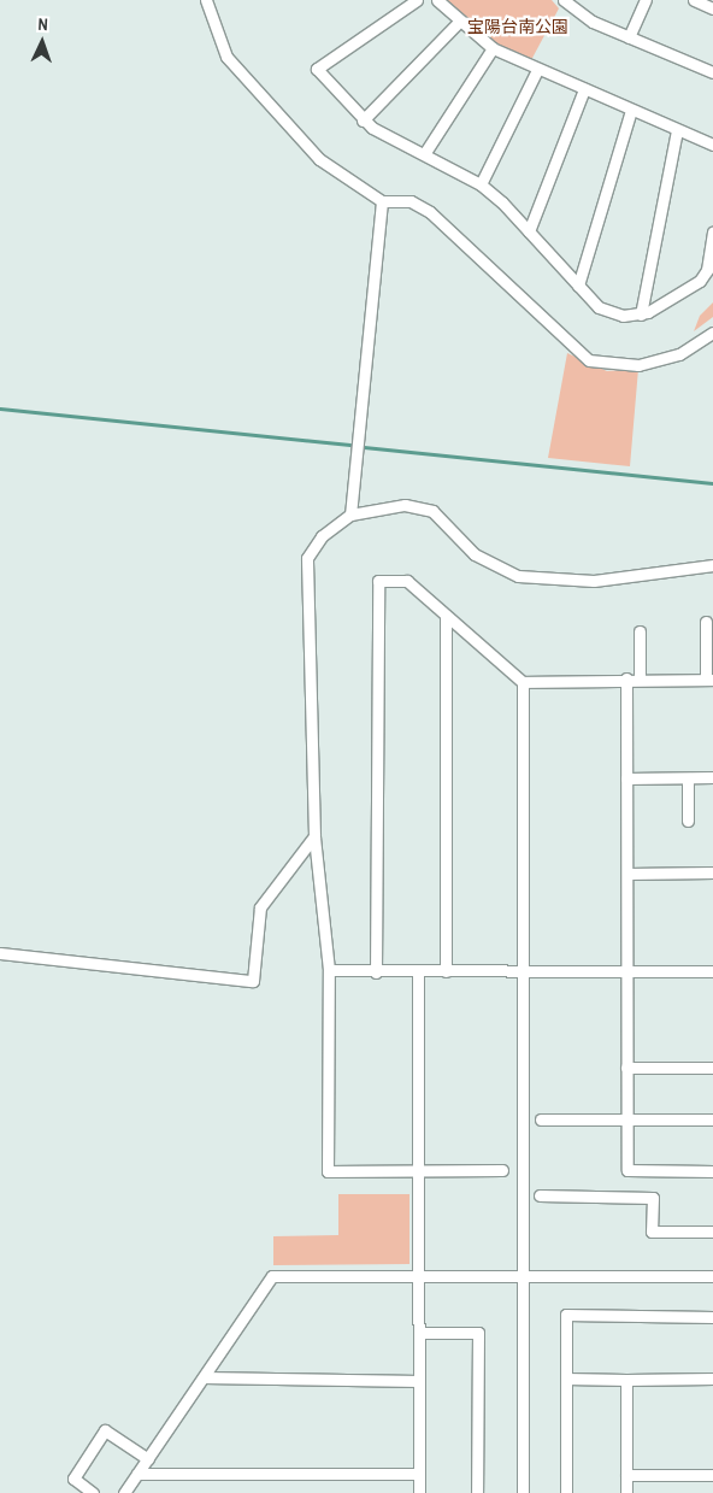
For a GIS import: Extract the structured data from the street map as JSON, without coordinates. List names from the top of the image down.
{
  "parks": ["宝陽台南公園"],
  "north": "top"
}
